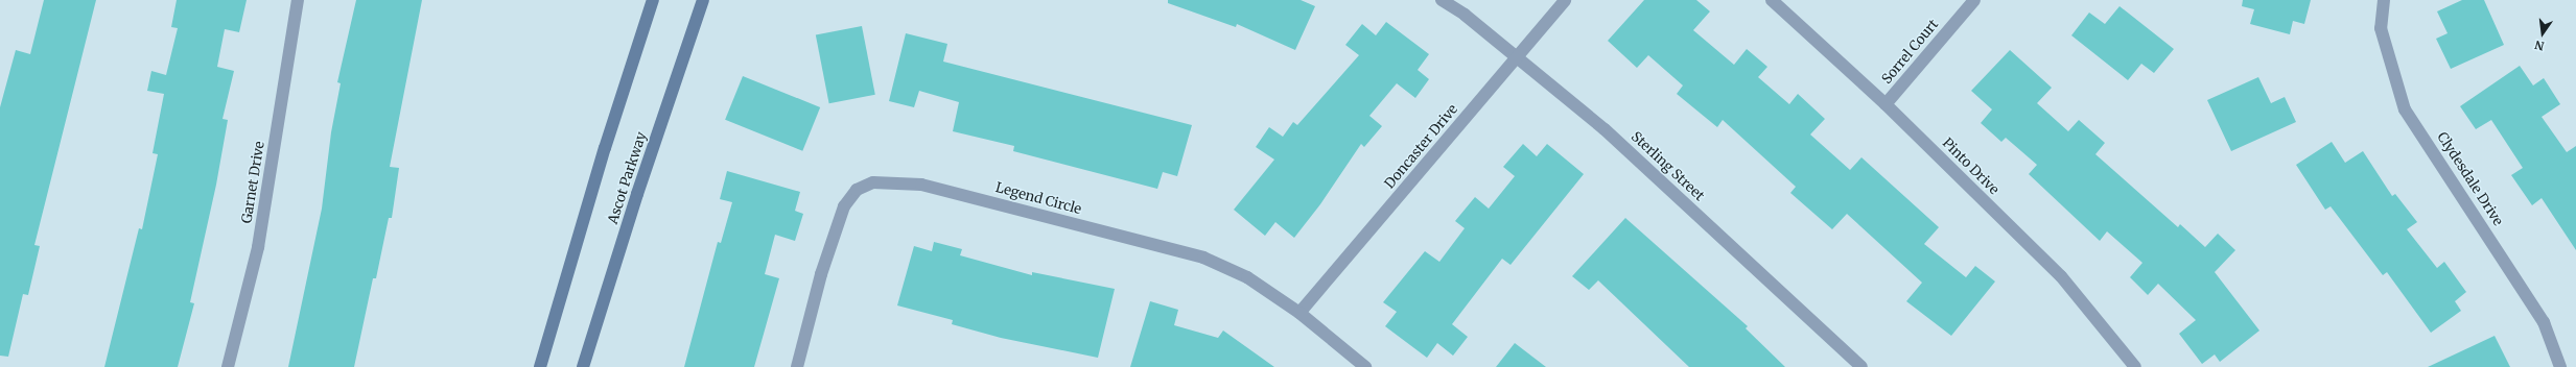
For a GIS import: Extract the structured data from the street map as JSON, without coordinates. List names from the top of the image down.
{
  "streets": {
    "main road": ["Ascot Parkway"],
    "street": [
      "Sorrel Court",
      "Doncaster Drive",
      "Sterling Street",
      "Pinto Drive",
      "Clydesdale Drive",
      "Garnet Drive",
      "Legend Circle"
    ]
  },
  "crossings": [
    ["Sorrel Court", "Pinto Drive"],
    ["Doncaster Drive", "Sterling Street"],
    ["Doncaster Drive", "Legend Circle"]
  ],
  "north": "bottom"
}
